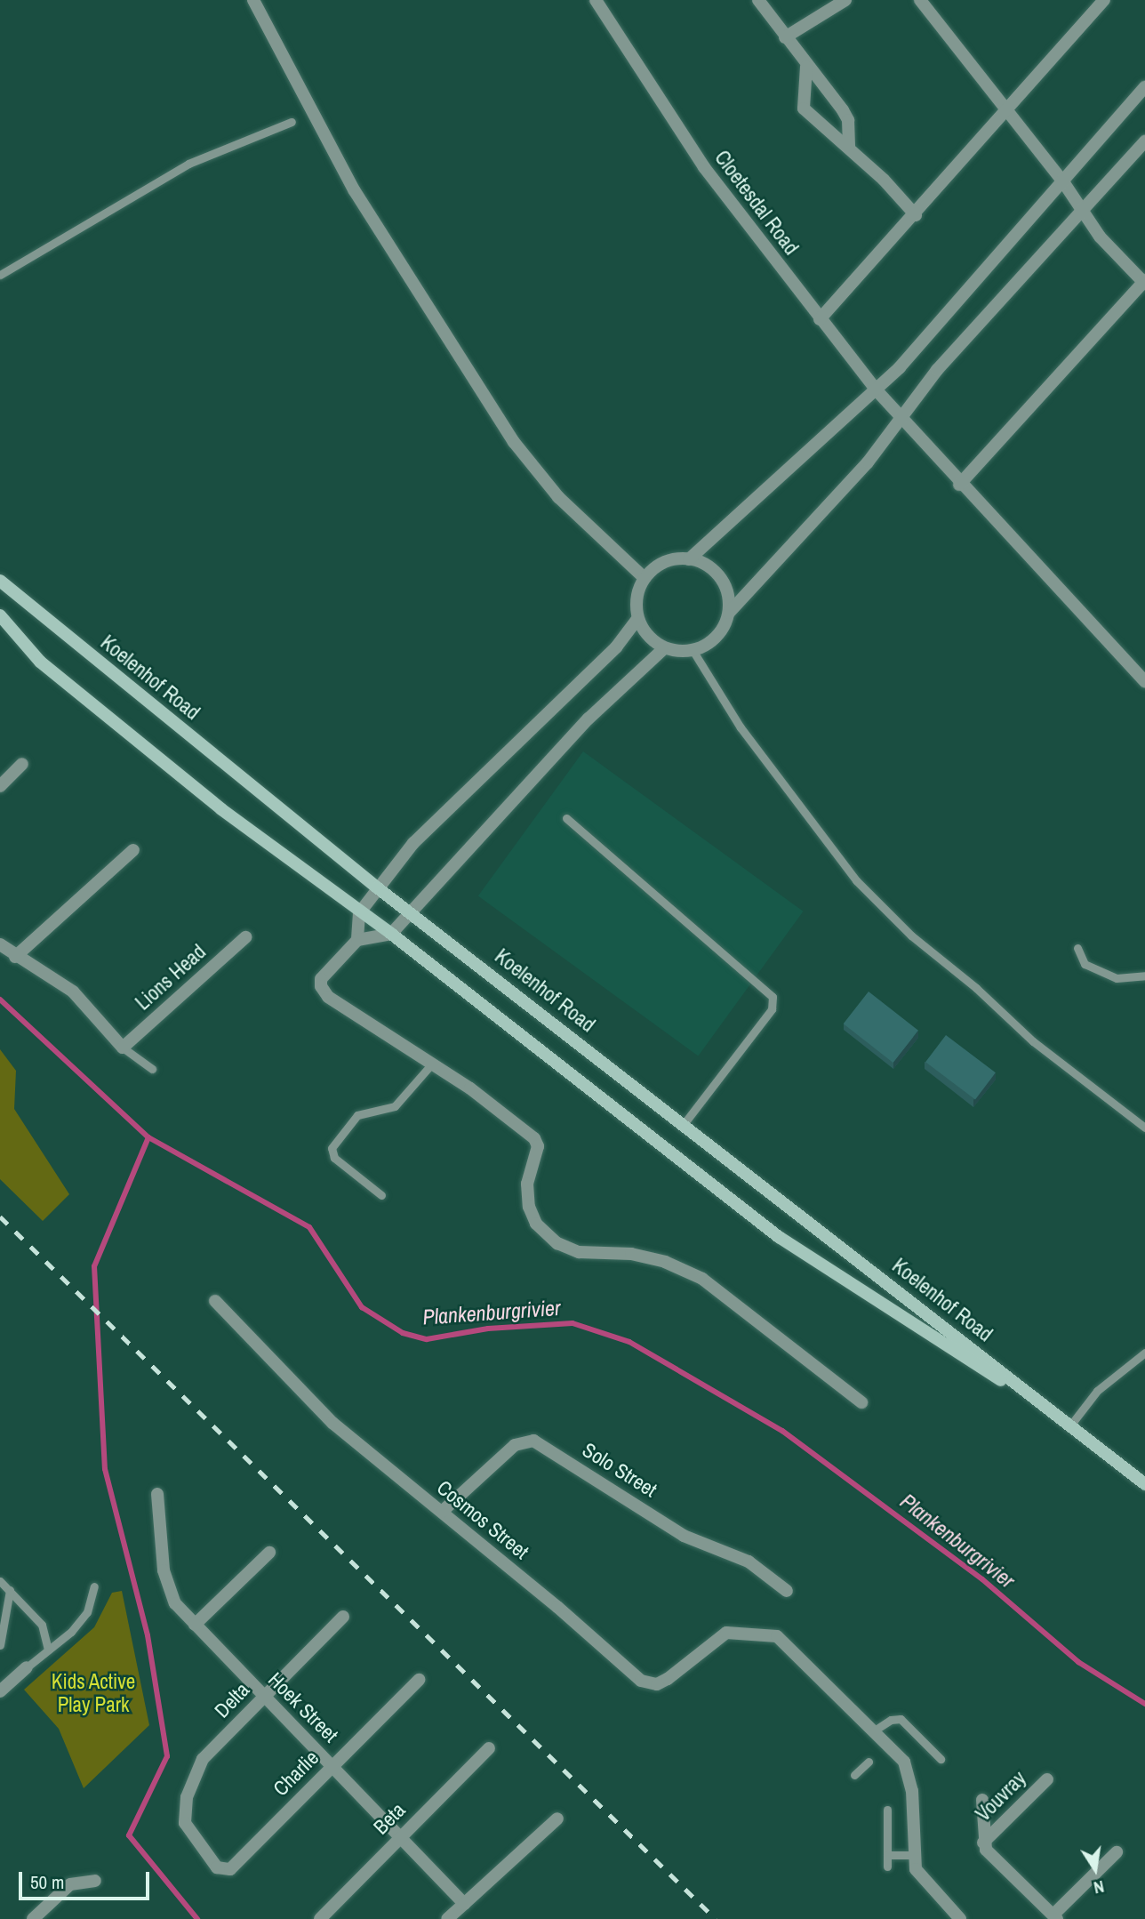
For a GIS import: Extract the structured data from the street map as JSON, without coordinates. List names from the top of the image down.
{
  "streets": {
    "main road": ["Koelenhof Road"],
    "street": [
      "Cloetesdal Road",
      "Lions Head",
      "Solo Street",
      "Cosmos Street",
      "Delta",
      "Hoek Street",
      "Charlie",
      "Vouvray",
      "Beta"
    ]
  },
  "crossings": [
    ["Solo Street", "Cosmos Street"],
    ["Delta", "Hoek Street"],
    ["Delta", "Charlie"],
    ["Hoek Street", "Charlie"],
    ["Hoek Street", "Beta"]
  ],
  "water": ["Plankenburgrivier"],
  "parks": ["Kids Active Play Park"],
  "scale_bar": "50 m",
  "north": "bottom"
}
